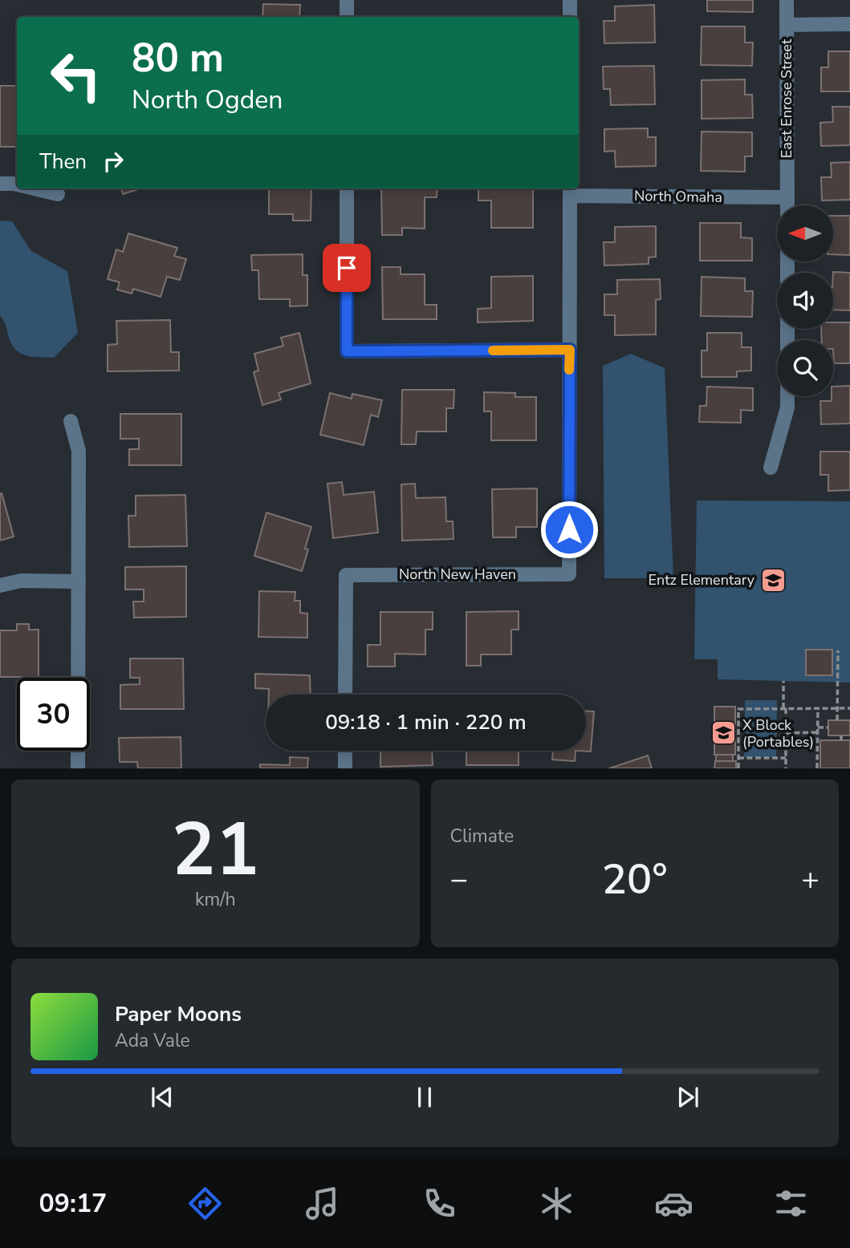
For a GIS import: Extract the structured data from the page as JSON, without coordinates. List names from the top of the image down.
{
  "streets": {
    "street": ["East Enrose Street", "North Omaha", "North New Haven"]
  },
  "crossings": [
    ["East Enrose Street", "North Omaha"]
  ],
  "places": {
    "school or university": ["Entz Elementary", "X Block (Portables)"]
  },
  "north": "left",
  "page": {
    "turn": ["80 m", "North Ogden"],
    "then": "Then",
    "limit": "30",
    "trip": "09:18 · 1 min · 220 m",
    "tile": [
      ["21", "km/h"],
      "Climate"
    ],
    "heat": ["−", "20°", "+"],
    "song": ["Paper Moons", "Ada Vale"],
    "tabs": "09:17"
  }
}
